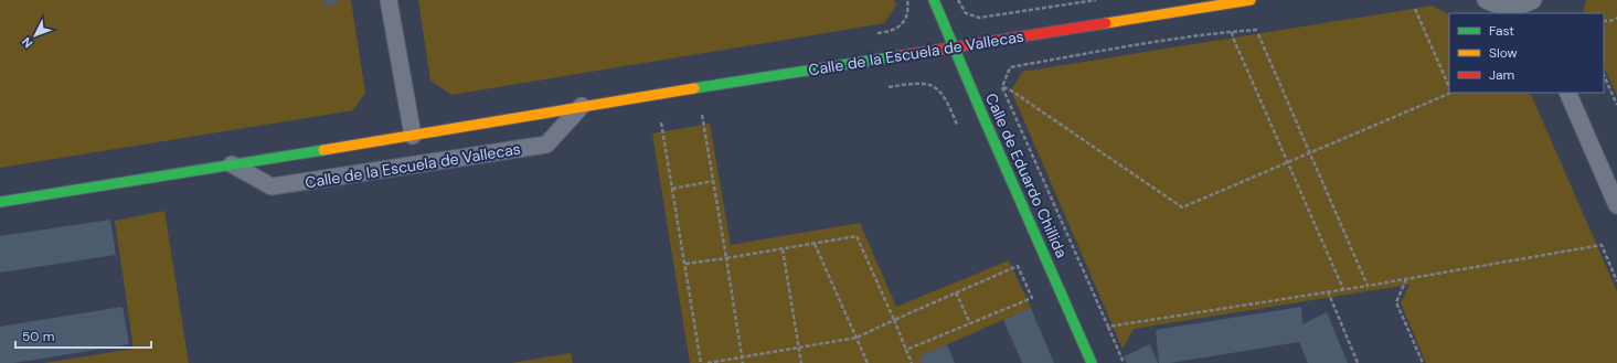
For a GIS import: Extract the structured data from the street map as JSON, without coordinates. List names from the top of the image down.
{
  "streets": {
    "street": ["Calle de la Escuela de Vallecas", "Calle de Eduardo Chillida"]
  },
  "crossings": [
    ["Calle de la Escuela de Vallecas", "Calle de Eduardo Chillida"]
  ],
  "legend": ["Fast", "Slow", "Jam"],
  "scale_bar": "50 m",
  "north": "bottom left"
}
